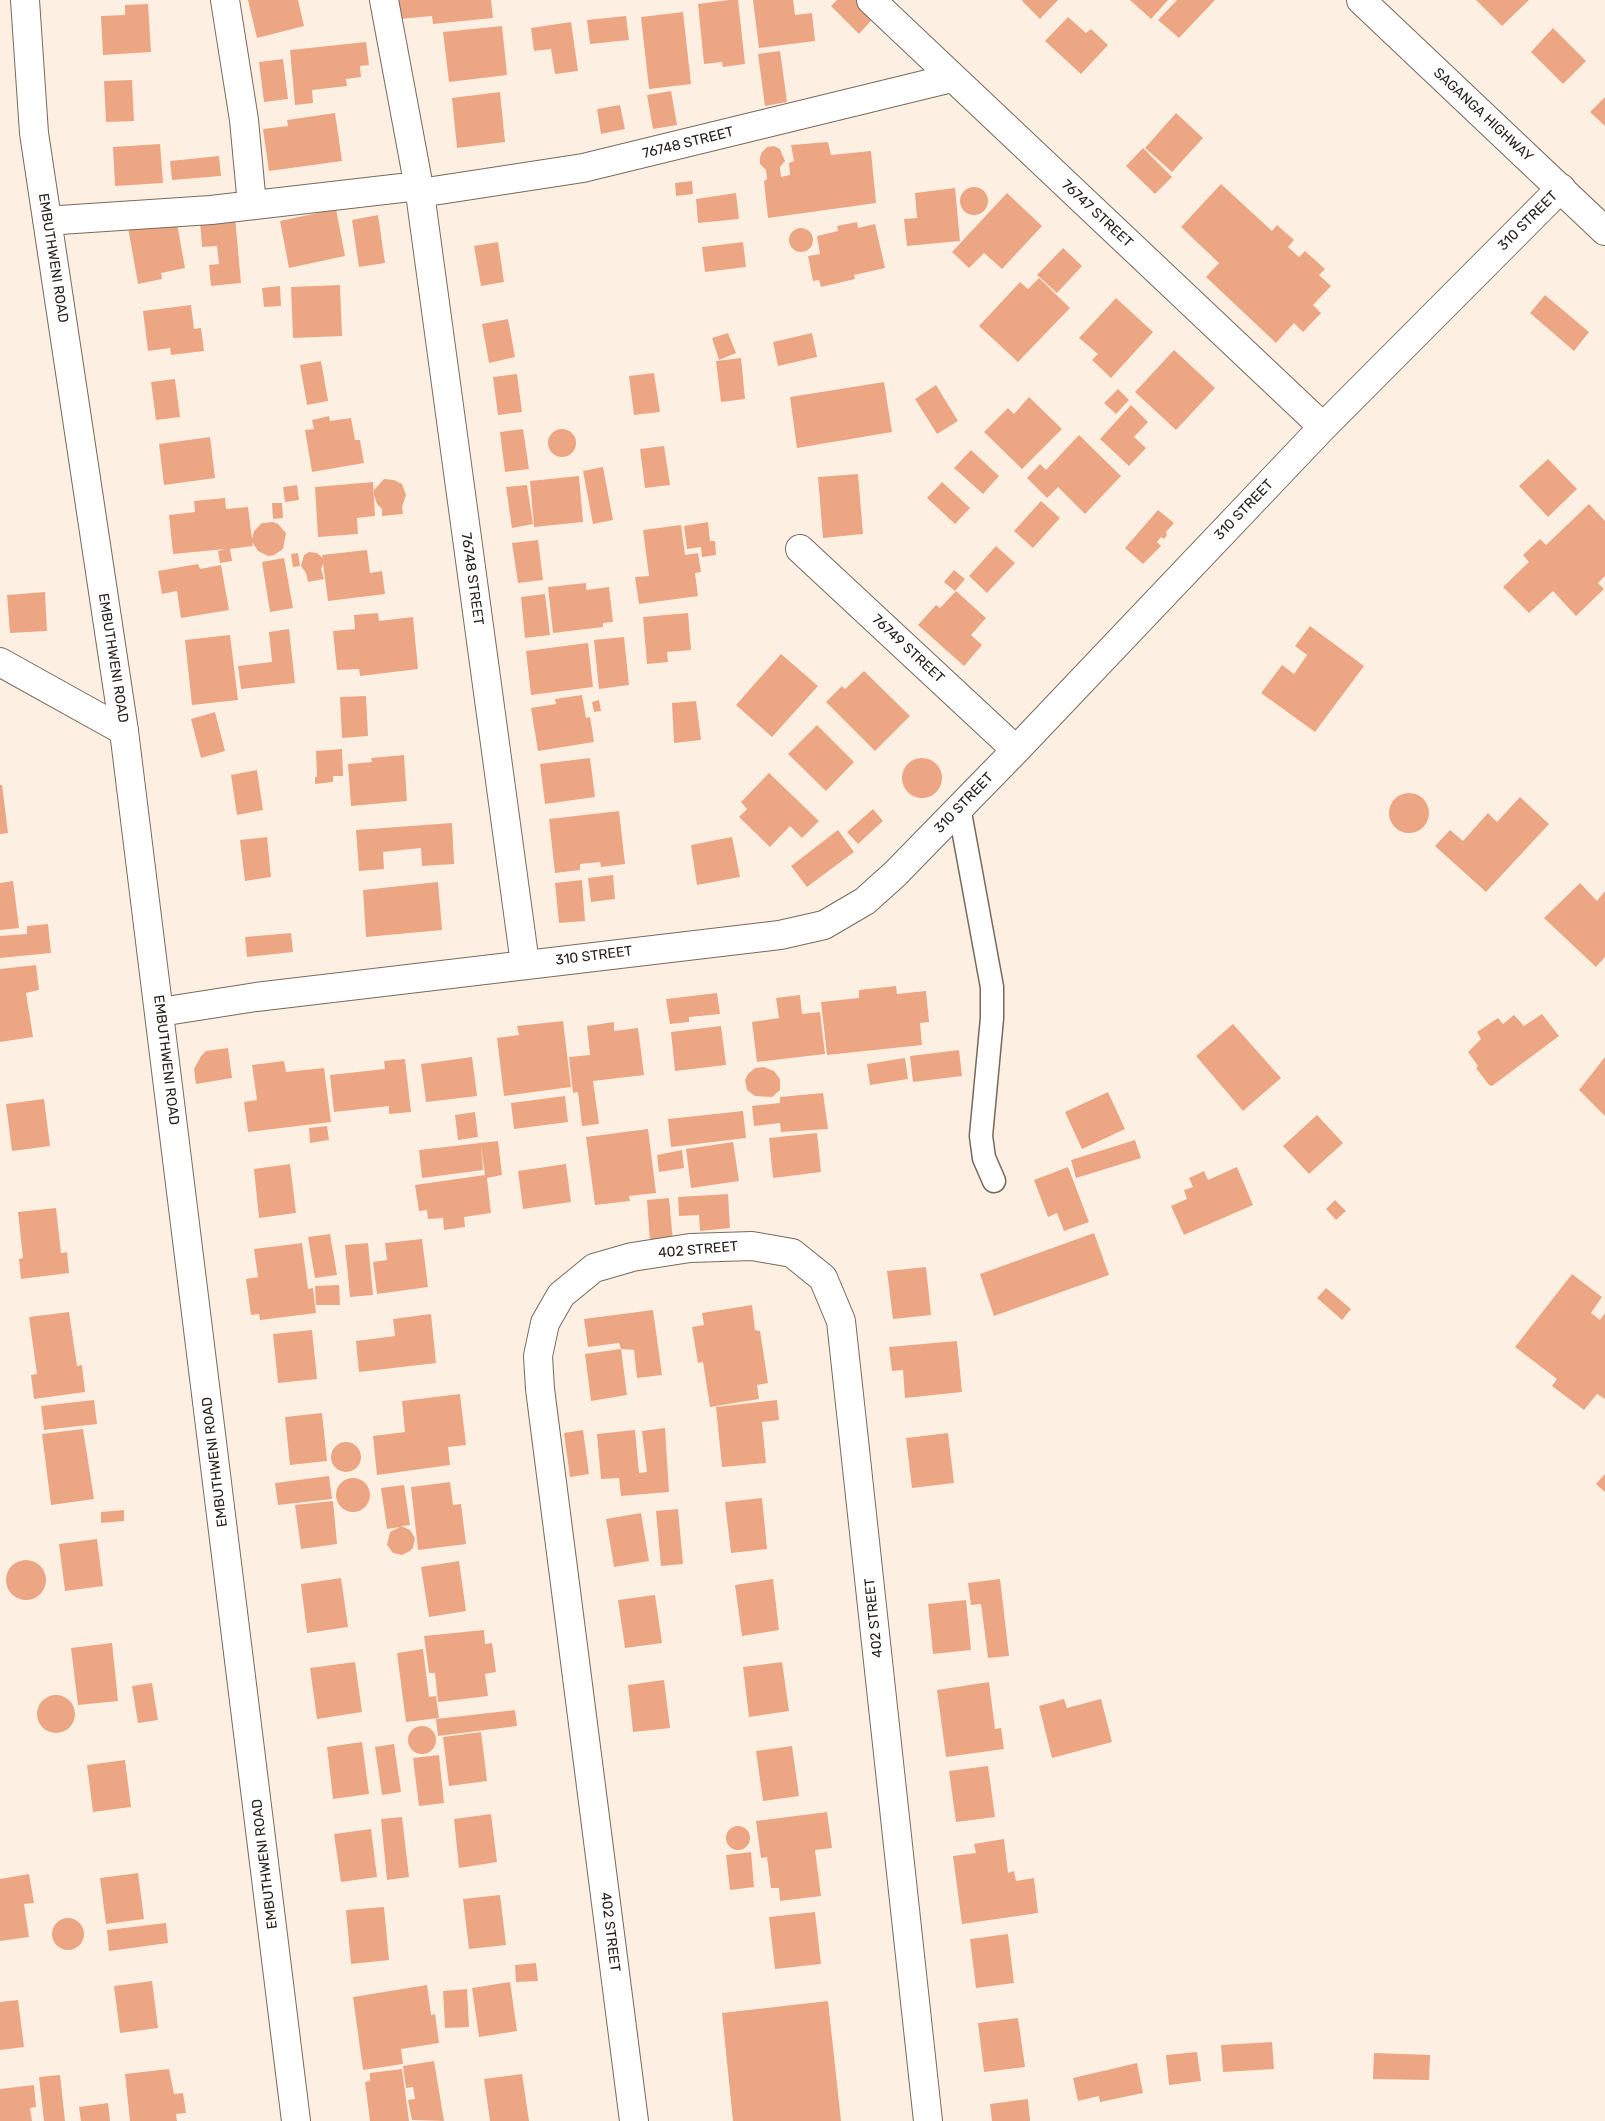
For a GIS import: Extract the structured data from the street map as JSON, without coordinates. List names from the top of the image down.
{
  "streets": {
    "street": [
      "SAGANGA HIGHWAY",
      "76748 STREET",
      "76747 STREET",
      "310 STREET",
      "EMBUTHWENI ROAD",
      "76749 STREET",
      "402 STREET"
    ]
  },
  "crossings": [
    ["SAGANGA HIGHWAY", "310 STREET"],
    ["76748 STREET", "76747 STREET"],
    ["76748 STREET", "310 STREET"],
    ["76747 STREET", "310 STREET"],
    ["310 STREET", "EMBUTHWENI ROAD"],
    ["310 STREET", "76749 STREET"]
  ]
}
